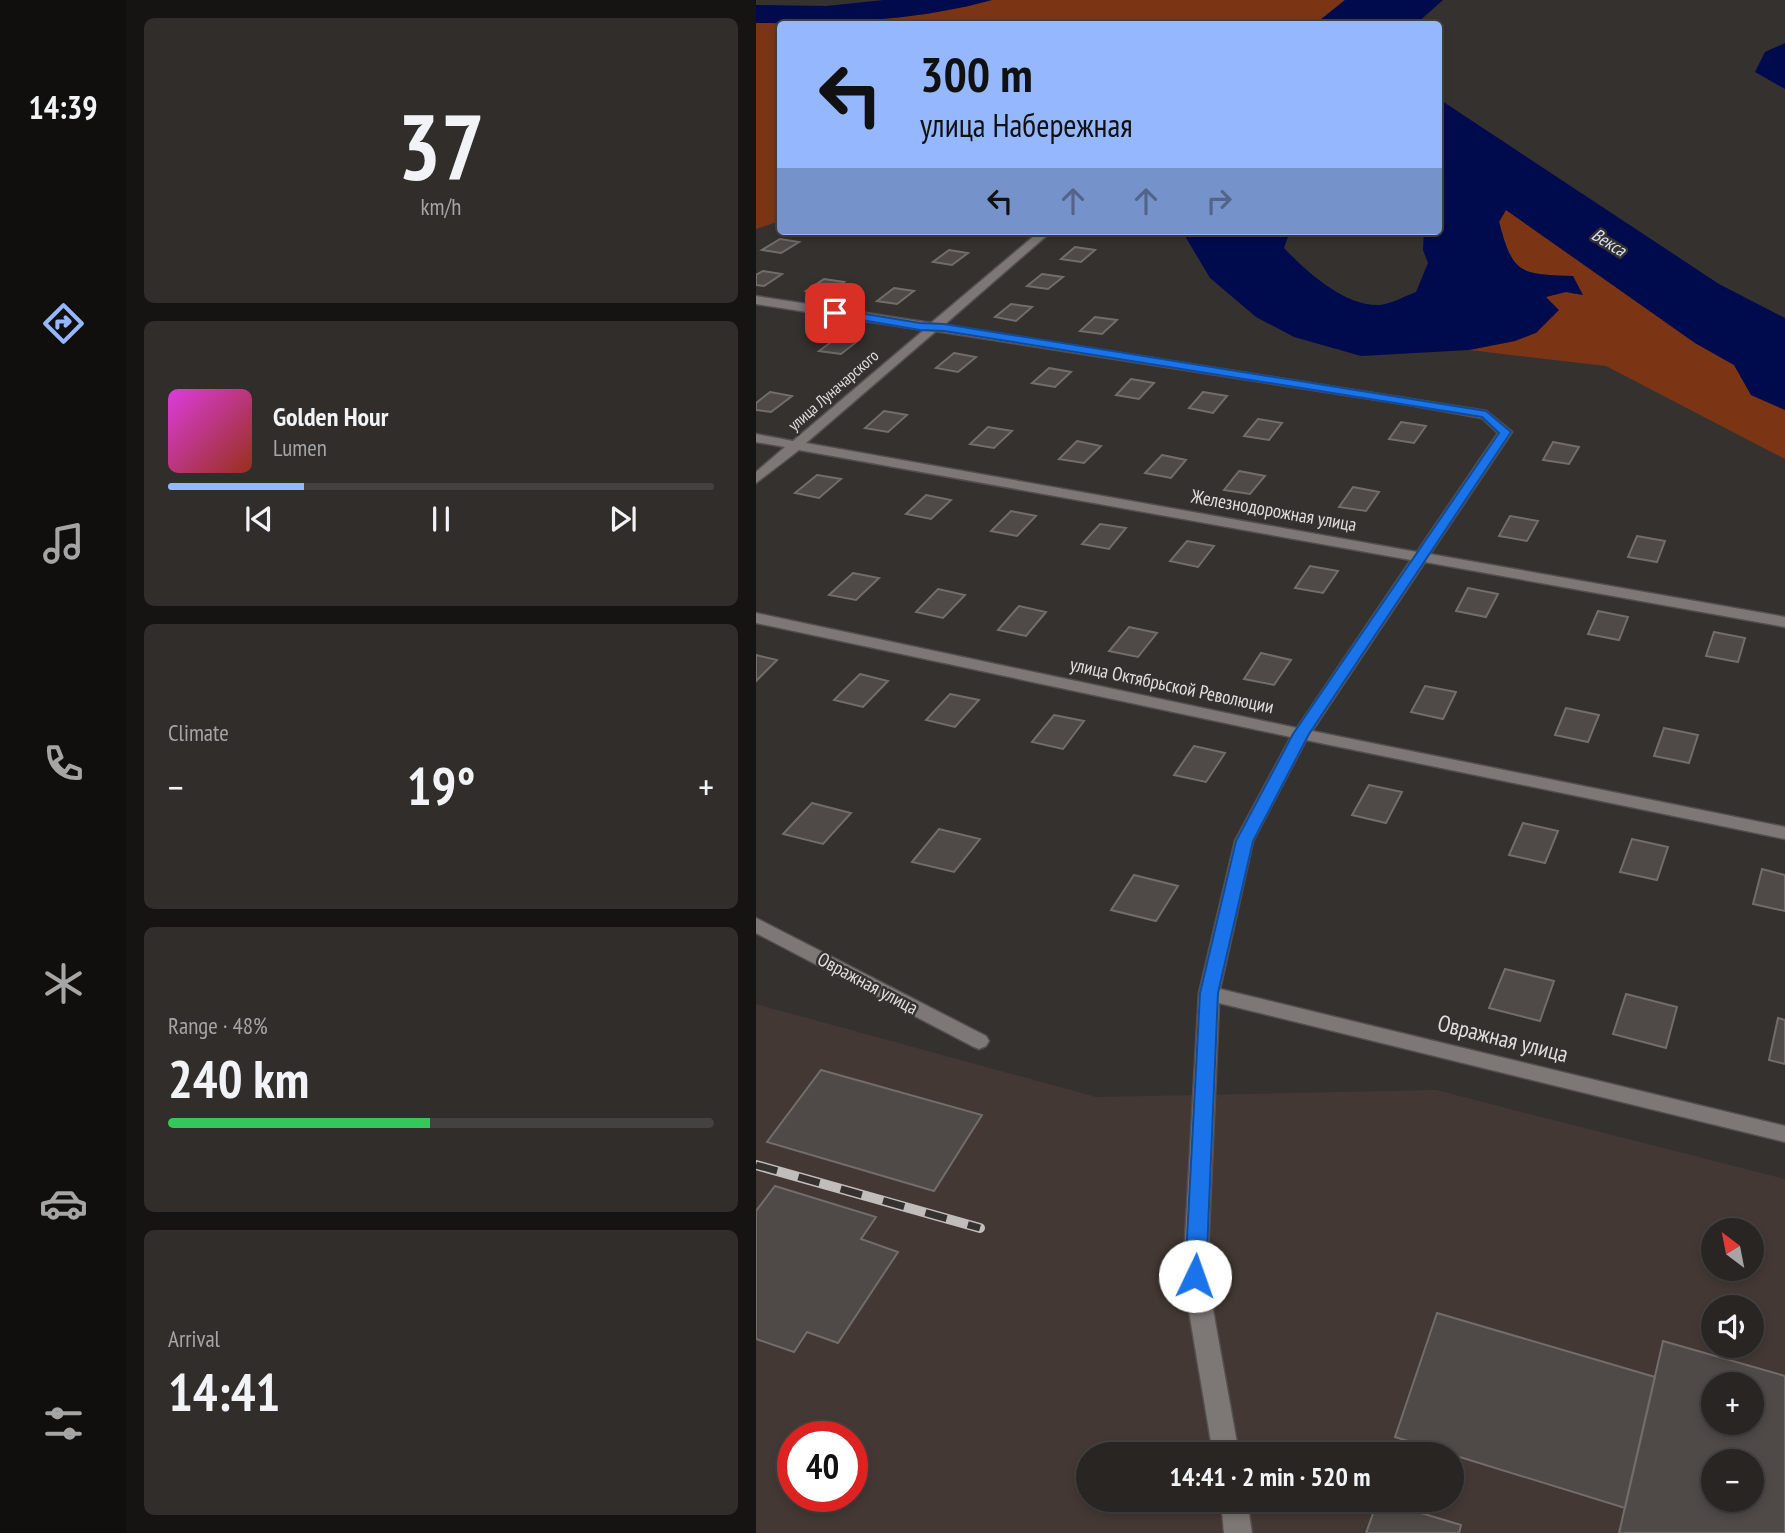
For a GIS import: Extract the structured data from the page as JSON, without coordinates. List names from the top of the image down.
{
  "streets": {
    "street": [
      "улица Луначарского",
      "Железнодорожная улица",
      "улица Октябрьской Революции",
      "Овражная улица"
    ]
  },
  "crossings": [
    ["улица Луначарского", "Железнодорожная улица"]
  ],
  "water": ["Векса"],
  "north": "top left",
  "page": {
    "tabs": "14:39",
    "tile": [
      ["37", "km/h"],
      "Climate",
      ["Range · 48%", "240 km"],
      ["Arrival", "14:41"]
    ],
    "turn": ["300 m", "улица Набережная"],
    "song": ["Golden Hour", "Lumen"],
    "heat": ["−", "19°", "+"],
    "map_buttons": ["+", "−"],
    "limit": "40",
    "trip": "14:41 · 2 min · 520 m"
  }
}
